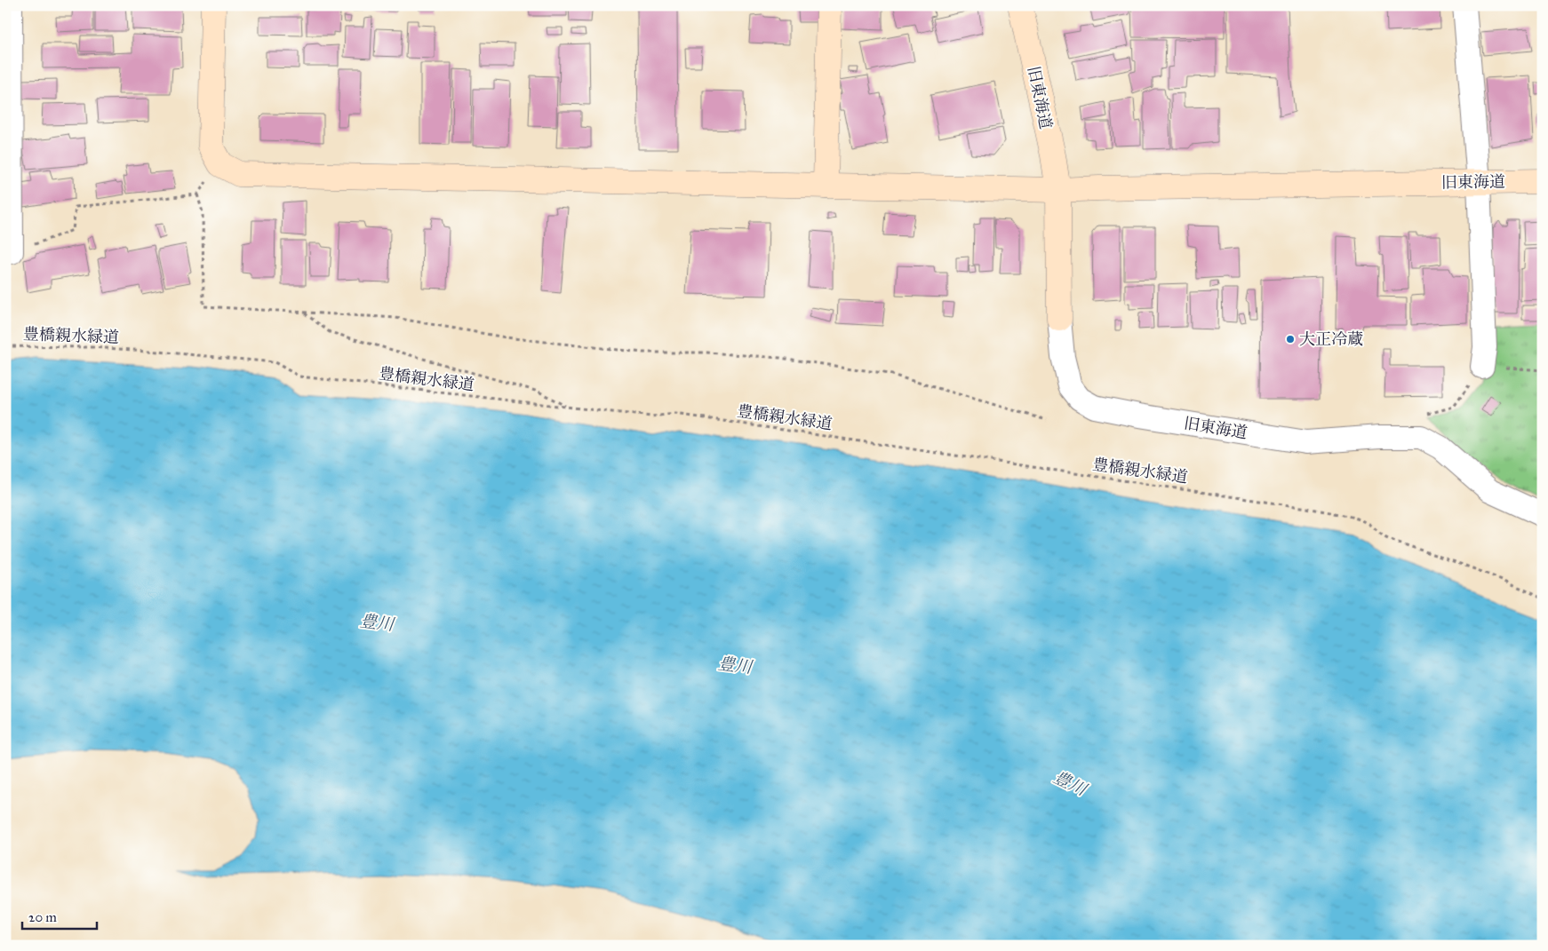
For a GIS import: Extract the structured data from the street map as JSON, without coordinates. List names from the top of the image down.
{
  "streets": {
    "street": ["旧東海道"],
    "path": ["豊橋親水緑道"]
  },
  "water": ["豊川"],
  "places": ["大正冷蔵"],
  "scale_bar": "20 m"
}
